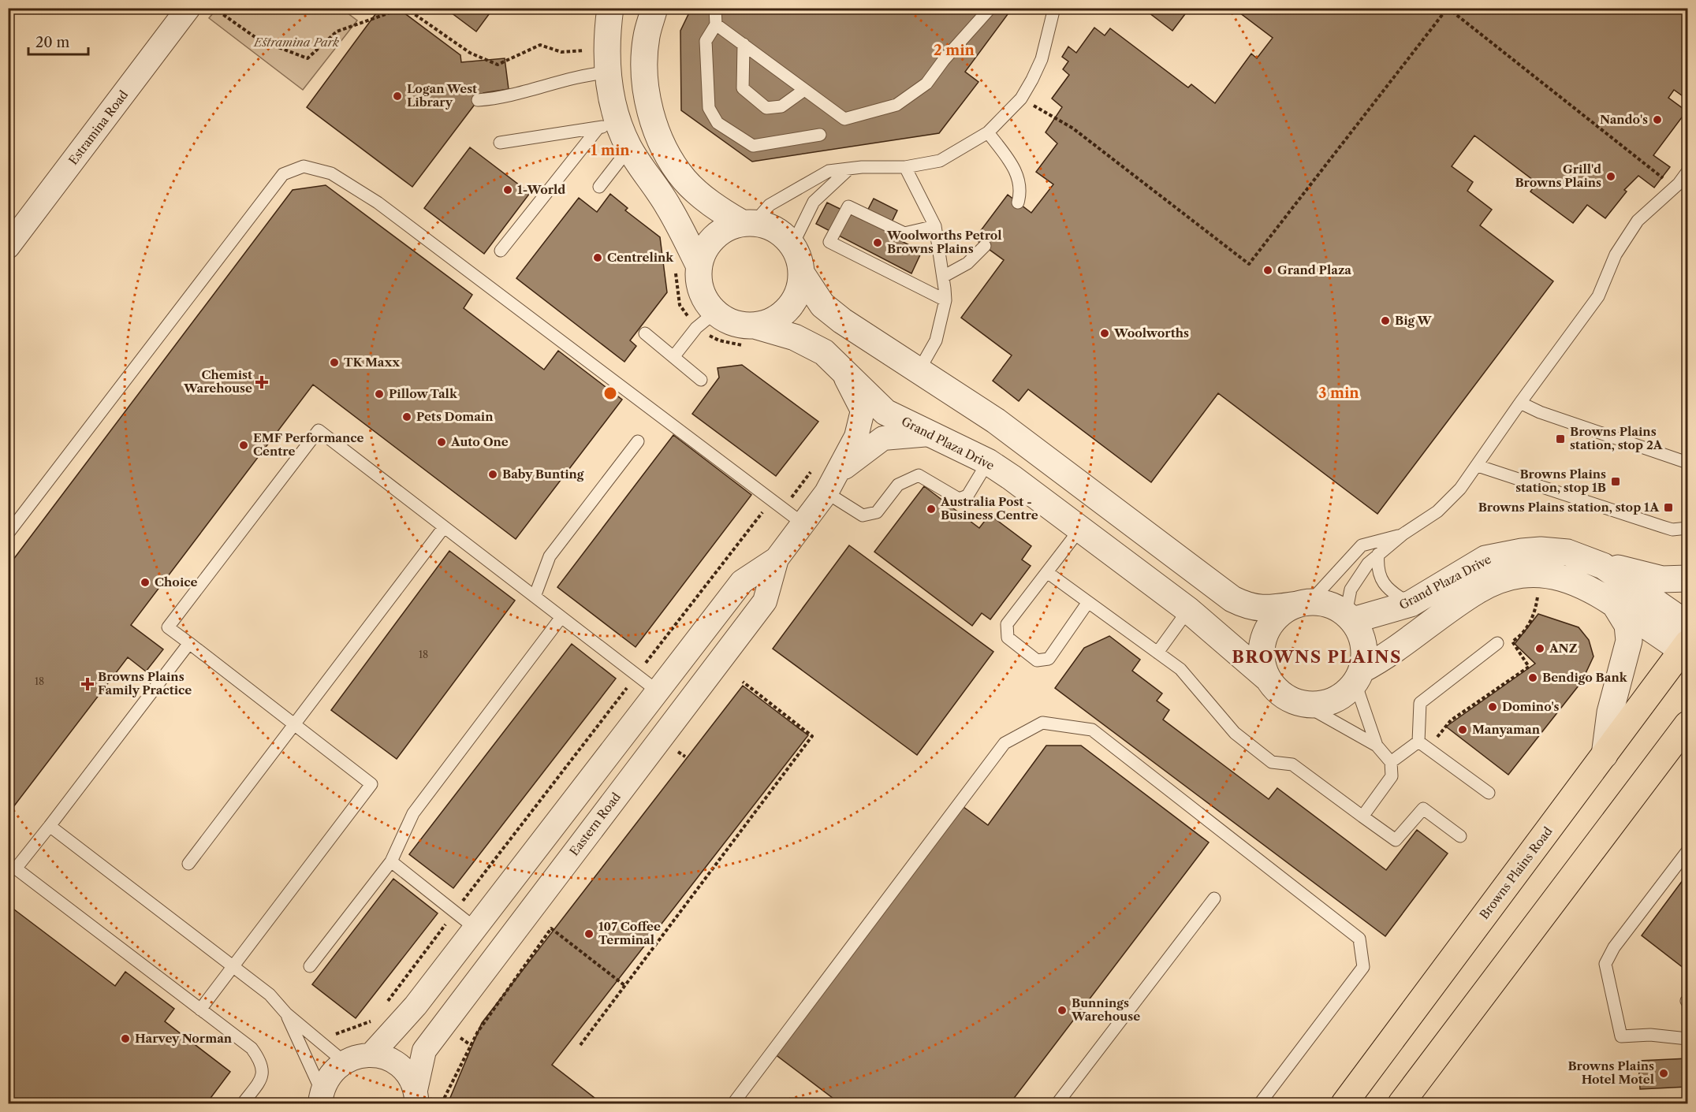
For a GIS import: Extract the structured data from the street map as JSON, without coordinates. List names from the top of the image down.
{
  "streets": {
    "main road": ["Browns Plains Road"],
    "street": ["Estramina Road", "Grand Plaza Drive", "Eastern Road"]
  },
  "crossings": [
    ["Grand Plaza Drive", "Eastern Road"],
    ["Grand Plaza Drive", "Browns Plains Road"]
  ],
  "districts": ["BROWNS PLAINS"],
  "parks": ["Estramina Park"],
  "places": {
    "other": [
      "Logan West Library",
      "Nando's",
      "Grill'd Browns Plains",
      "1-World",
      "Woolworths Petrol Browns Plains",
      "Centrelink",
      "Grand Plaza",
      "Big W",
      "Woolworths",
      "TK Maxx",
      "Pillow Talk",
      "Pets Domain",
      "Auto One",
      "EMF Performance Centre",
      "Baby Bunting",
      "Australia Post - Business Centre",
      "Choice",
      "ANZ",
      "Bendigo Bank",
      "Domino's",
      "Manyaman",
      "107 Coffee Terminal",
      "Bunnings Warehouse",
      "Harvey Norman",
      "Browns Plains Hotel Motel"
    ],
    "health": ["Chemist Warehouse", "Browns Plains Family Practice"],
    "transit": ["Browns Plains station, stop 2A", "Browns Plains station, stop 1B", "Browns Plains station, stop 1A"]
  },
  "house_numbers": ["18", "18"],
  "scale_bar": "20 m",
  "rings": ["2 min", "1 min", "3 min"]
}
